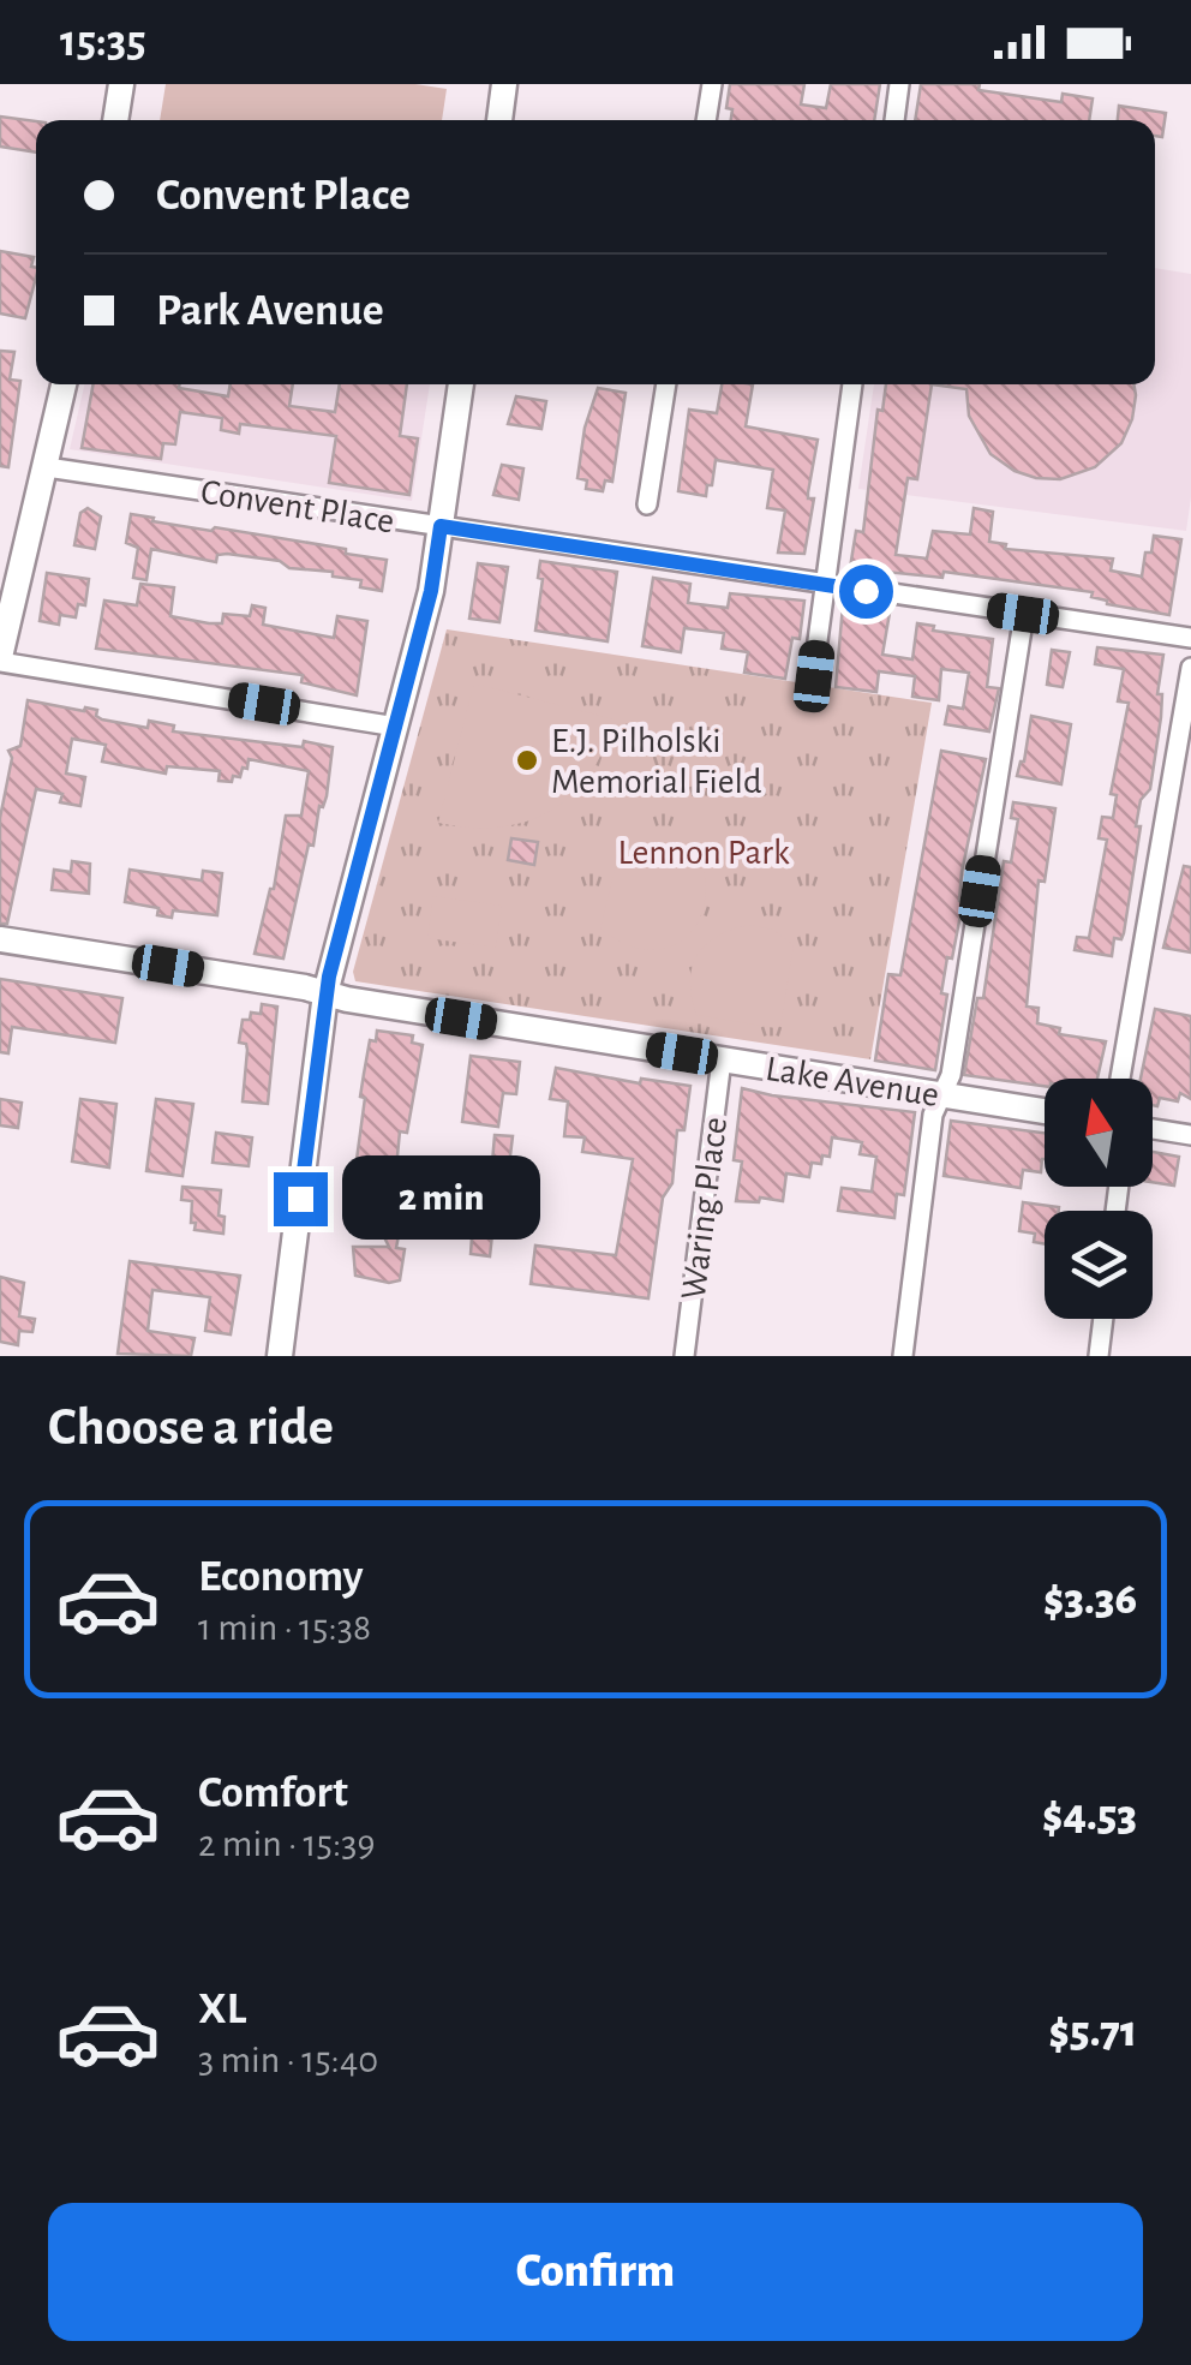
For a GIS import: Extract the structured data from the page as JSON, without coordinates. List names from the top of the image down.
{
  "streets": {
    "street": ["Convent Place", "Lake Avenue", "Waring Place"]
  },
  "crossings": [
    ["Lake Avenue", "Waring Place"]
  ],
  "parks": ["Lennon Park"],
  "places": ["E.J. Pilholski Memorial Field"],
  "north": "top",
  "page": {
    "status": "15:35",
    "banner": ["Convent Place", "Park Avenue"],
    "bubble": "2 min",
    "heading": "Choose a ride",
    "list": [
      {
        "name": "Economy",
        "note": "1 min · 15:38",
        "value": "$3.36"
      },
      {
        "name": "Comfort",
        "note": "2 min · 15:39",
        "value": "$4.53"
      },
      {
        "name": "XL",
        "note": "3 min · 15:40",
        "value": "$5.71"
      }
    ],
    "buttons": "Confirm"
  }
}
